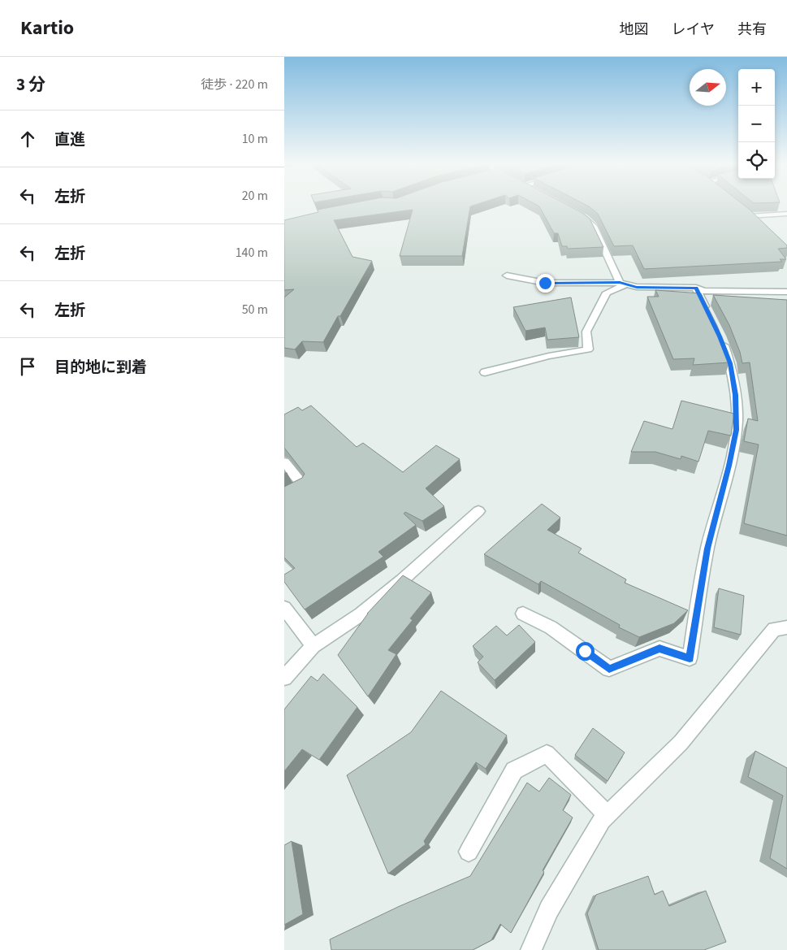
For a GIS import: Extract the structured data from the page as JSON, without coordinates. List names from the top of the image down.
{
  "north": "right",
  "page": {
    "header": "Kartio",
    "nav": ["地図", "レイヤ", "共有"],
    "heading": ["3 分", "徒歩 · 220 m"],
    "map_buttons": ["+", "−"],
    "list": [
      ["直進", "10 m"],
      ["左折", "20 m"],
      ["左折", "140 m"],
      ["左折", "50 m"],
      "目的地に到着"
    ]
  }
}
